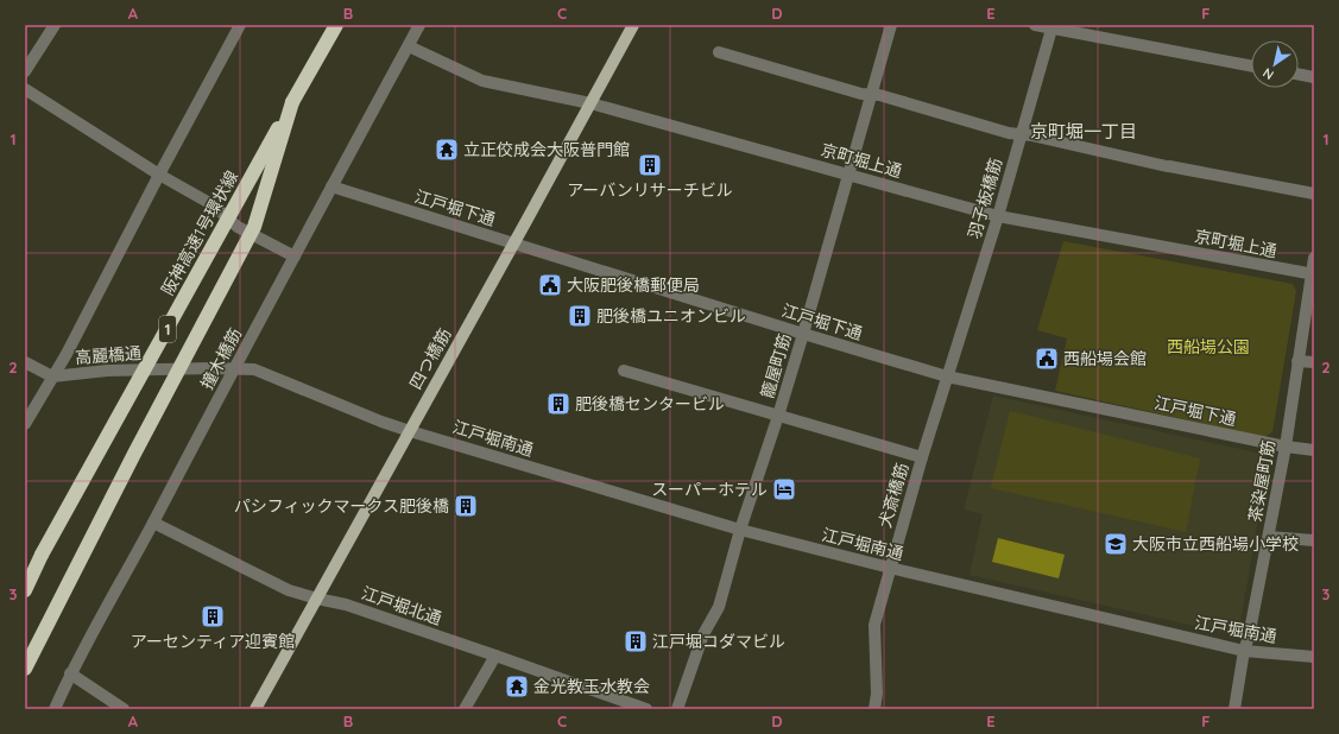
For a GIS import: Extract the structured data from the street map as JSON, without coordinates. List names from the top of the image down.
{
  "streets": {
    "highway": ["阪神高速1号環状線", "1"],
    "main road": ["四つ橋筋"],
    "street": [
      "京町堀上通",
      "羽子板橋筋",
      "江戸堀下通",
      "高麗橋通",
      "撞木橋筋",
      "籠屋町筋",
      "江戸堀南通",
      "茶染屋町筋",
      "犬斎橋筋",
      "江戸堀北通"
    ]
  },
  "crossings": [
    ["京町堀上通", "羽子板橋筋"],
    ["京町堀上通", "撞木橋筋"],
    ["京町堀上通", "四つ橋筋"],
    ["京町堀上通", "籠屋町筋"],
    ["京町堀上通", "茶染屋町筋"],
    ["羽子板橋筋", "江戸堀下通"],
    ["羽子板橋筋", "犬斎橋筋"],
    ["江戸堀下通", "撞木橋筋"],
    ["江戸堀下通", "四つ橋筋"],
    ["江戸堀下通", "籠屋町筋"],
    ["江戸堀下通", "茶染屋町筋"],
    ["江戸堀下通", "犬斎橋筋"],
    ["高麗橋通", "撞木橋筋"],
    ["高麗橋通", "四つ橋筋"],
    ["高麗橋通", "江戸堀南通"],
    ["撞木橋筋", "江戸堀北通"],
    ["四つ橋筋", "江戸堀南通"],
    ["四つ橋筋", "江戸堀北通"],
    ["籠屋町筋", "江戸堀南通"],
    ["江戸堀南通", "茶染屋町筋"],
    ["江戸堀南通", "犬斎橋筋"]
  ],
  "districts": ["京町堀一丁目"],
  "parks": ["西船場公園"],
  "places": {
    "temple": ["立正佼成会大阪普門館", "金光教玉水教会"],
    "building": [
      "アーバンリサーチビル",
      "肥後橋ユニオンビル",
      "肥後橋センタービル",
      "パシフィックマークス肥後橋",
      "アーセンティア迎賓館",
      "江戸堀コダマビル"
    ],
    "public building": ["大阪肥後橋郵便局", "西船場会館"],
    "hotel": ["スーパーホテル"],
    "school or university": ["大阪市立西船場小学校"]
  },
  "north": "bottom left",
  "grid": {
    "columns": [
      "A",
      "B",
      "C",
      "D",
      "E",
      "F"
    ],
    "rows": ["1", "2", "3"]
  }
}
